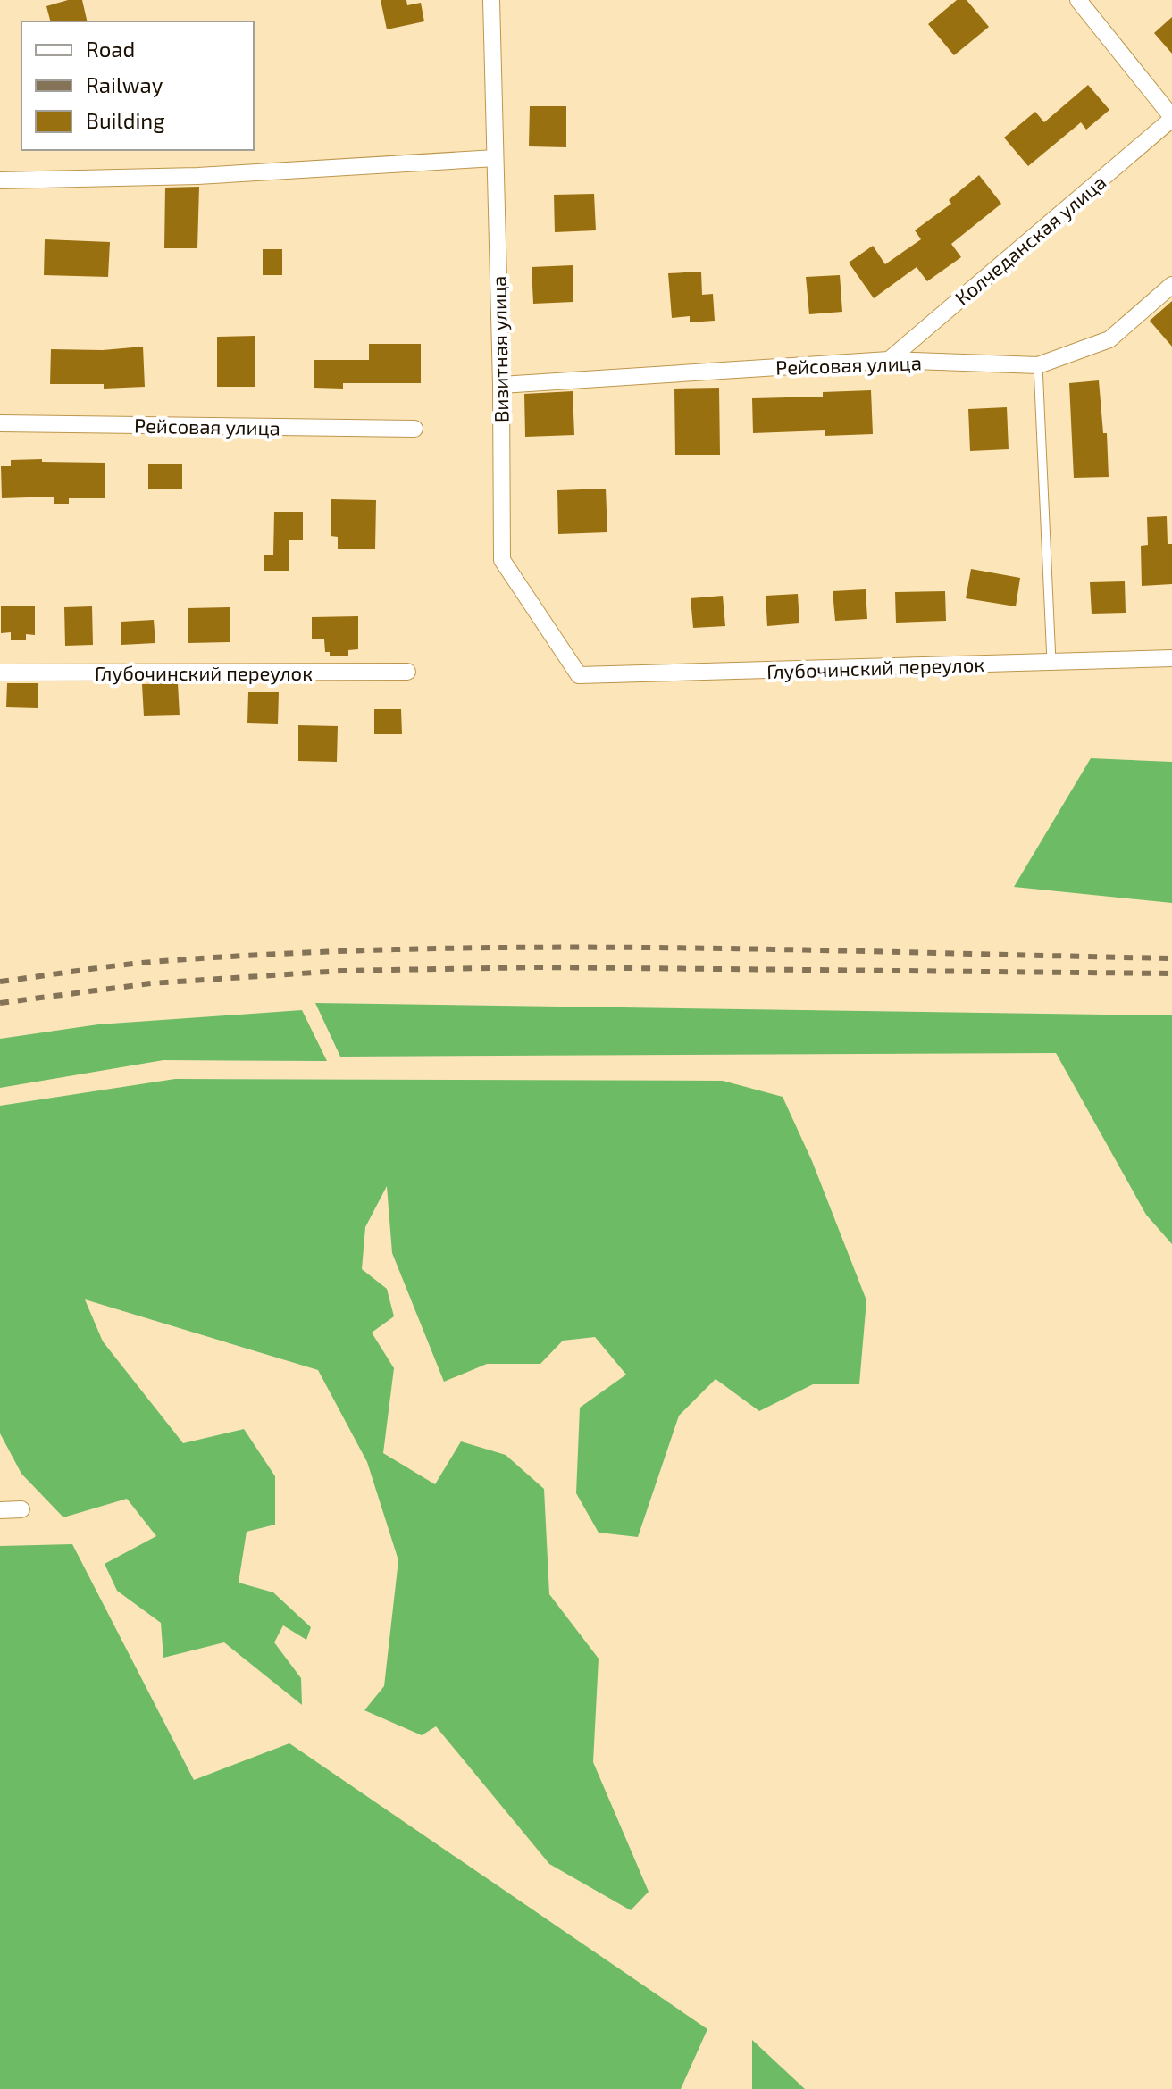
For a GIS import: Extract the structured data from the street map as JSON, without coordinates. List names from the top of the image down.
{
  "streets": {
    "street": [
      "Колчеданская улица",
      "Визитная улица",
      "Рейсовая улица",
      "Глубочинский переулок"
    ]
  },
  "crossings": [
    ["Колчеданская улица", "Рейсовая улица"],
    ["Визитная улица", "Рейсовая улица"],
    ["Визитная улица", "Глубочинский переулок"]
  ],
  "legend": ["Road", "Railway", "Building"]
}
